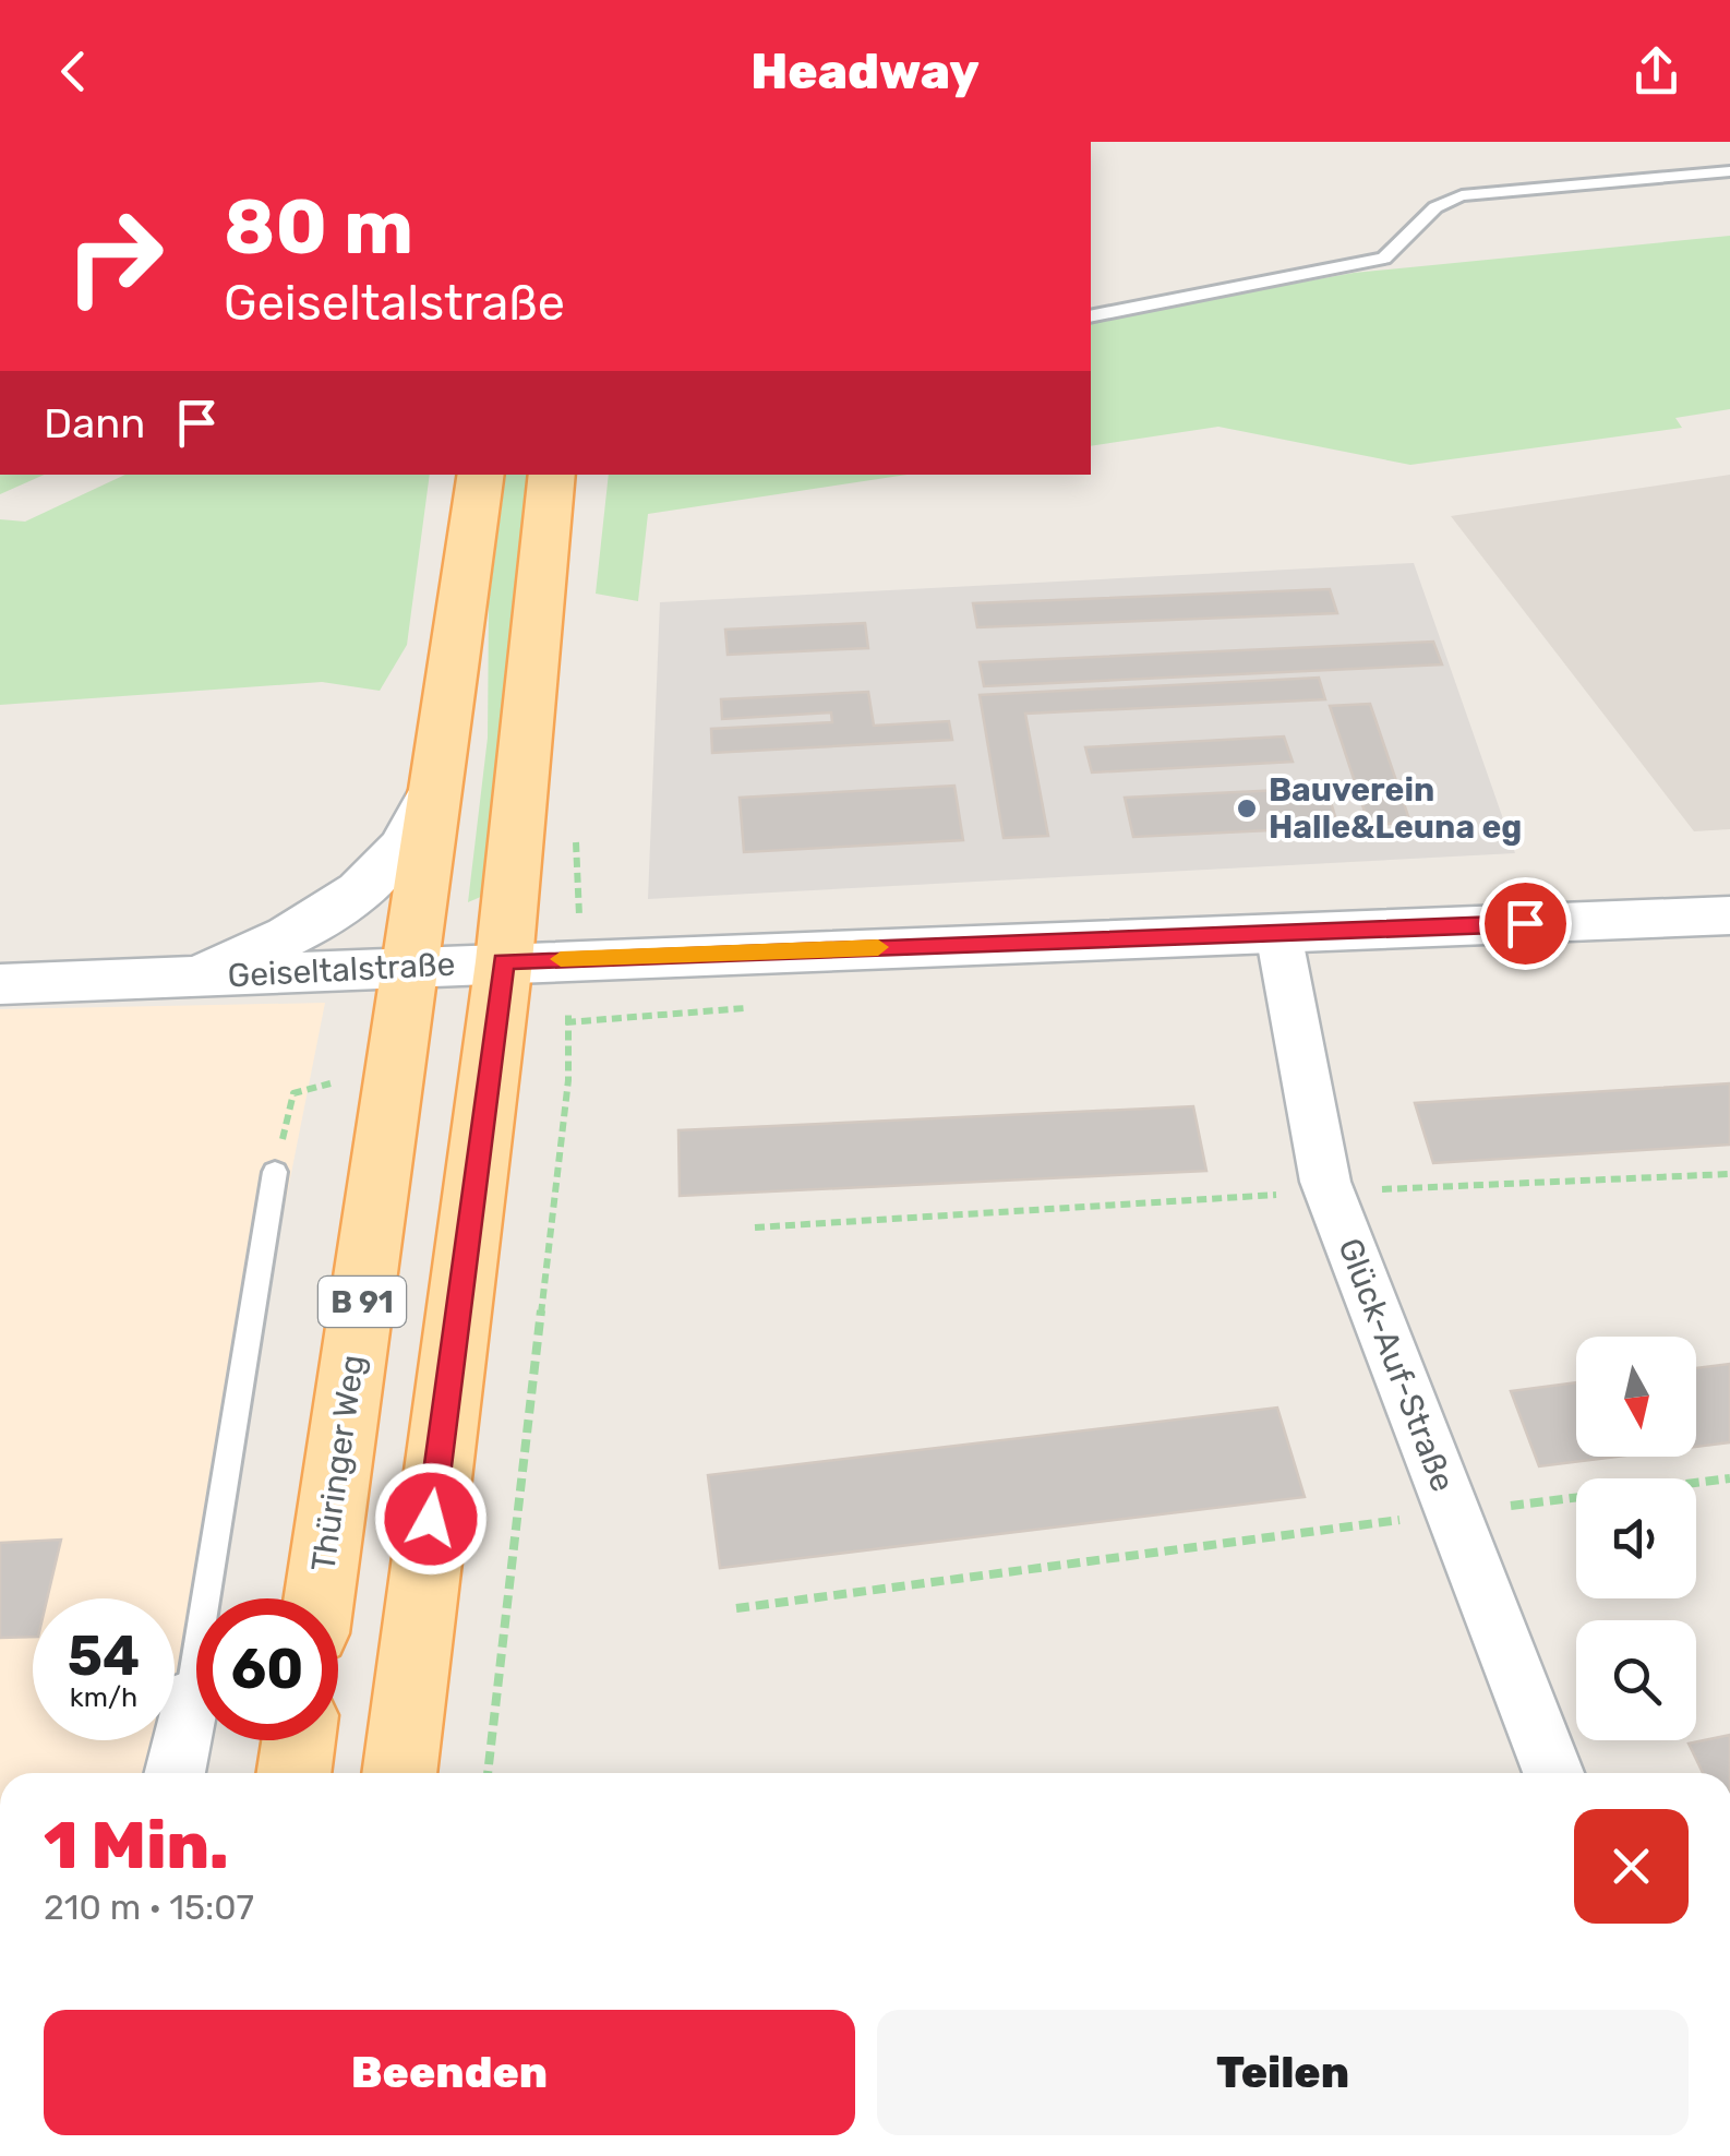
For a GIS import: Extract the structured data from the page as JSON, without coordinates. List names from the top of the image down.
{
  "streets": {
    "main road": ["B 91", "Thüringer Weg"],
    "street": ["Geiseltalstraße", "Glück-Auf-Straße"]
  },
  "crossings": [
    ["Geiseltalstraße", "B 91"],
    ["Geiseltalstraße", "Glück-Auf-Straße"],
    ["Geiseltalstraße", "Thüringer Weg"],
    ["B 91", "Thüringer Weg"]
  ],
  "places": ["Bauverein Halle&Leuna eg"],
  "north": "bottom",
  "page": {
    "header": "Headway",
    "turn": ["80 m", "Geiseltalstraße"],
    "then": "Dann",
    "speed": "54 km/h",
    "limit": "60",
    "heading": ["1 Min.", "210 m · 15:07"],
    "buttons": ["Beenden", "Teilen"]
  }
}
